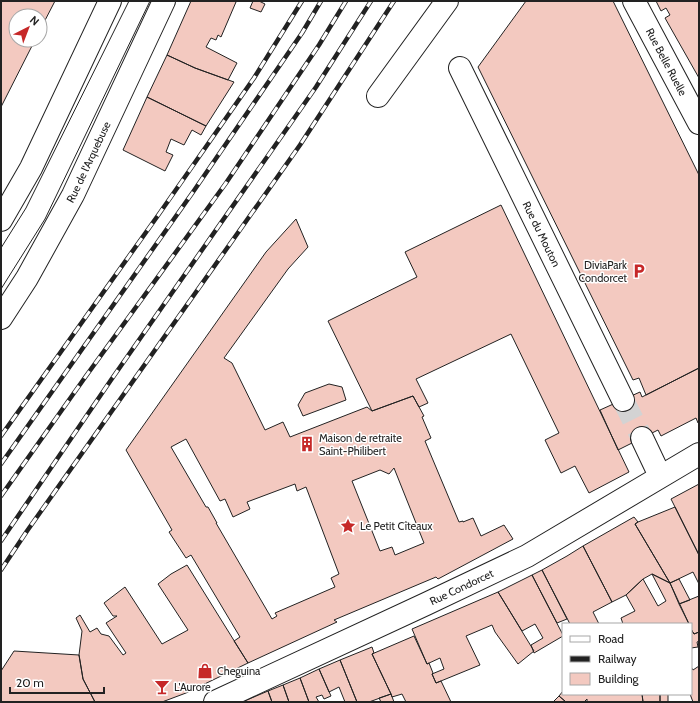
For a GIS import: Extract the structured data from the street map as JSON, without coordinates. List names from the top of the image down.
{
  "streets": {
    "street": [
      "Rue Belle Ruelle",
      "Rue de l'Arquebuse",
      "Rue du Mouton",
      "Rue Condorcet"
    ]
  },
  "places": {
    "parking": ["DiviaPark Condorcet"],
    "building": ["Maison de retraite Saint-Philibert"],
    "place": ["Le Petit Cîteaux"],
    "shop": ["Cheguina"],
    "bar": ["L'Aurore"]
  },
  "legend": ["Road", "Railway", "Building"],
  "scale_bar": "20 m",
  "north": "top right"
}
